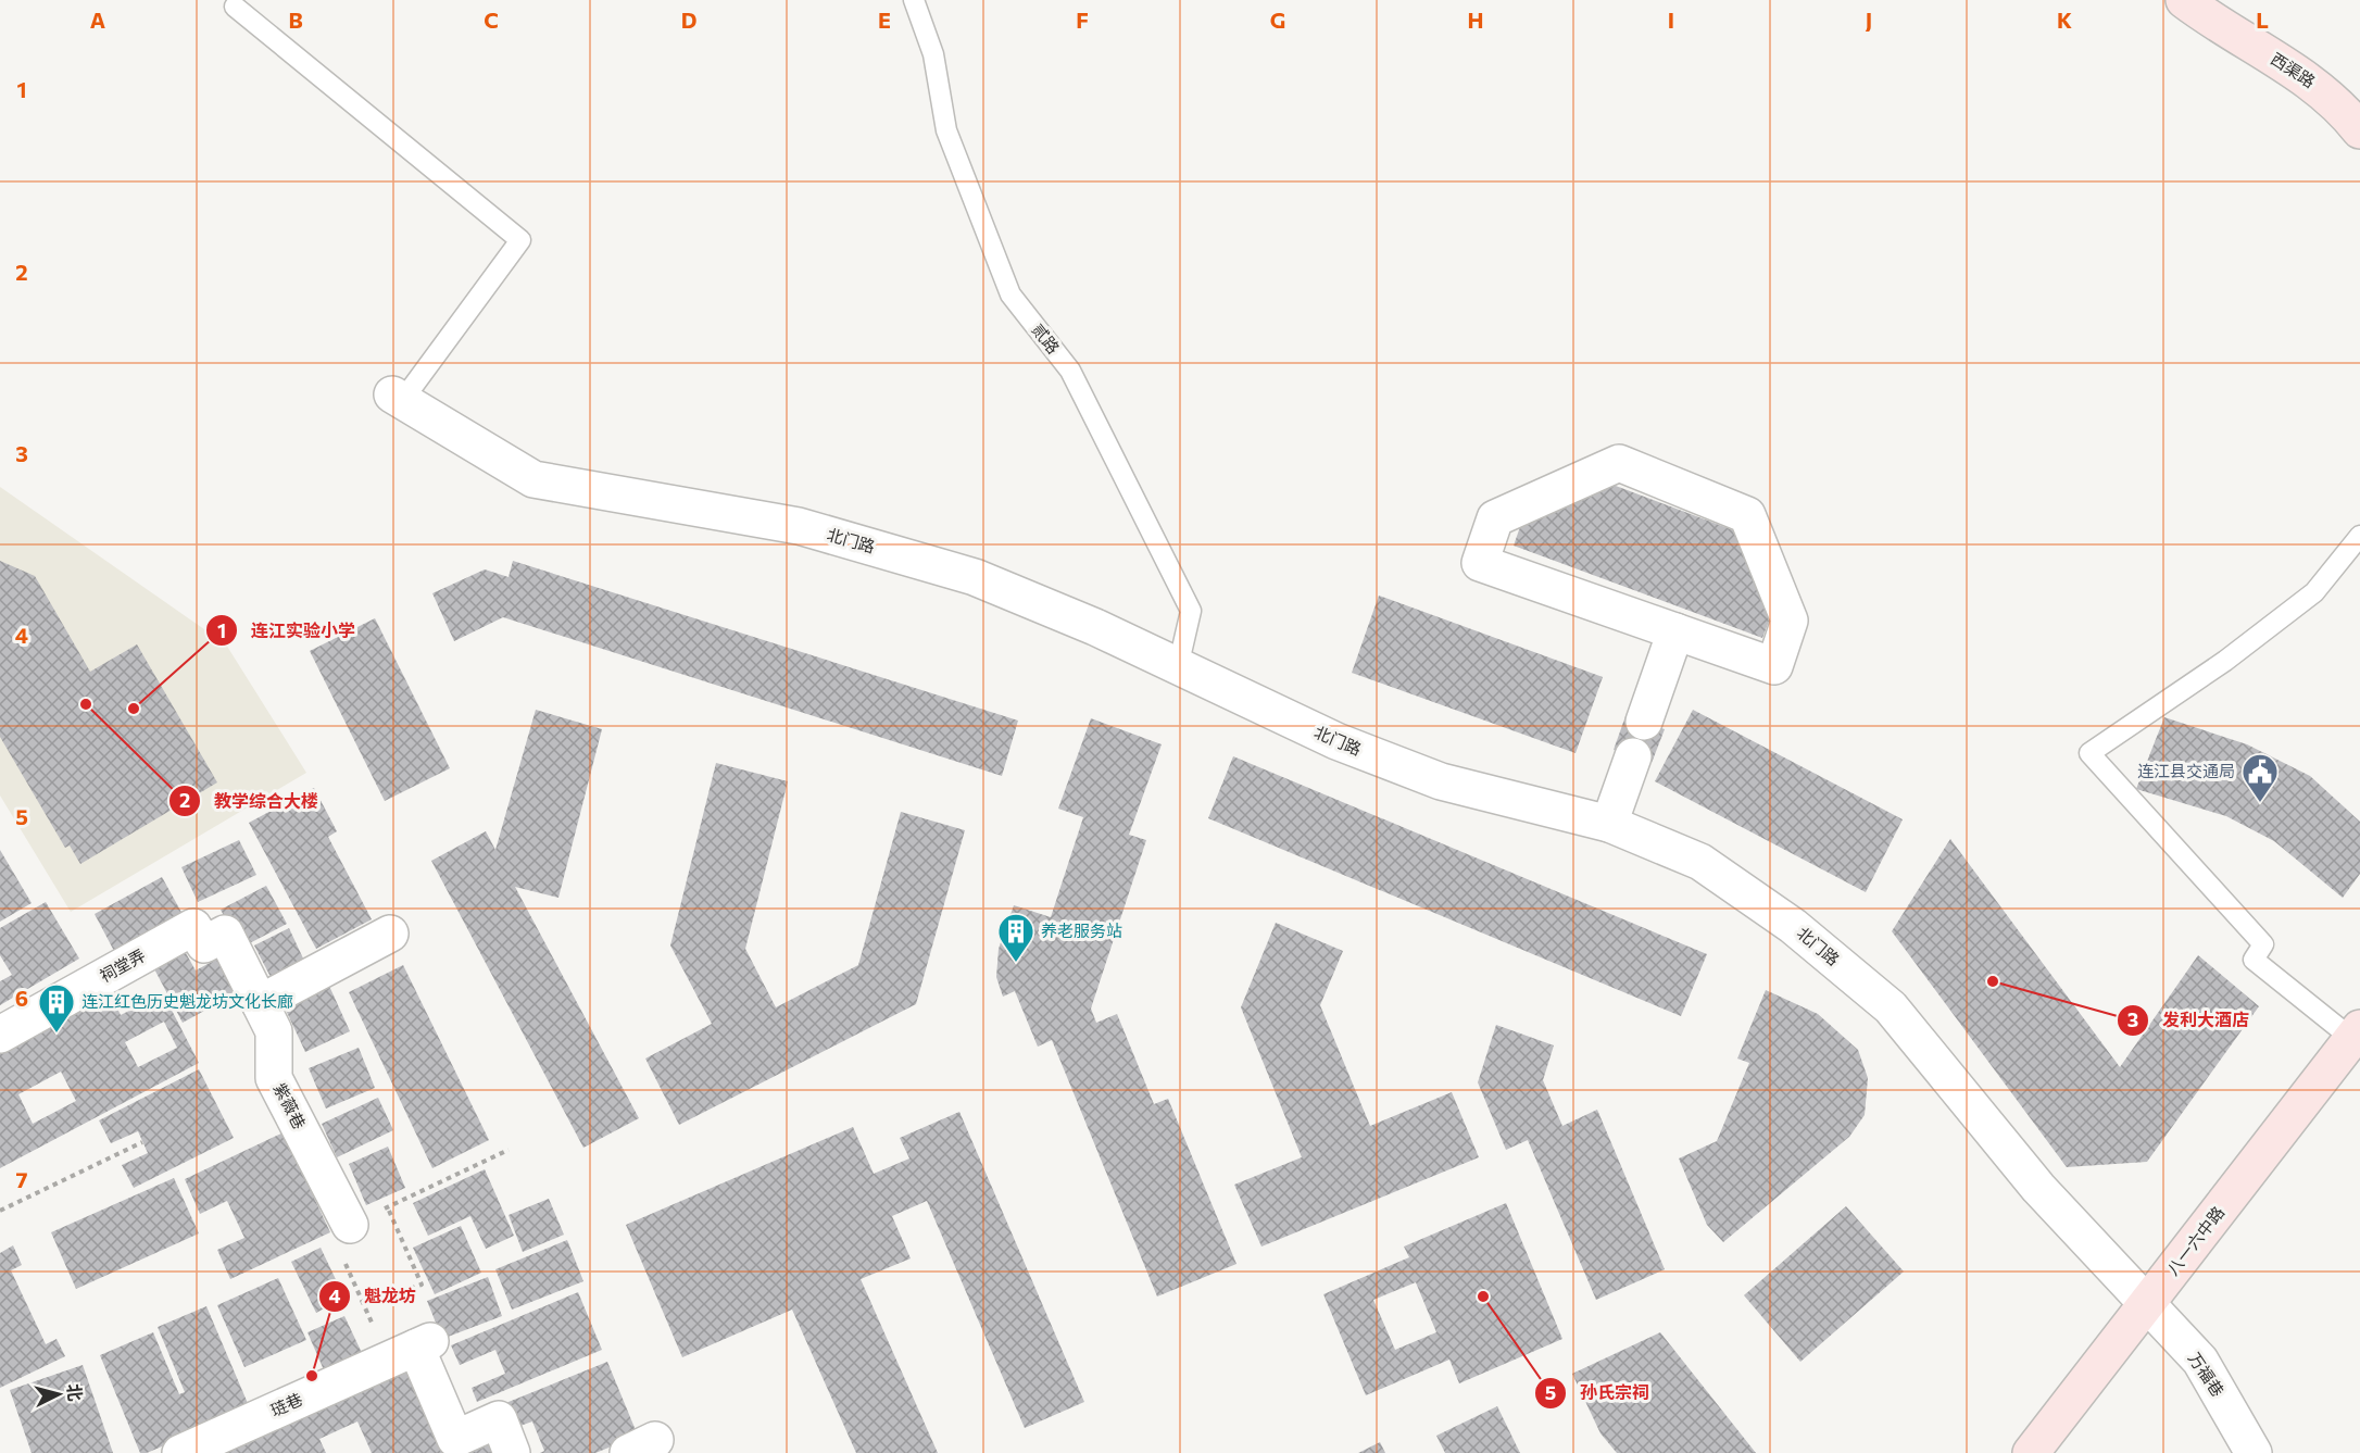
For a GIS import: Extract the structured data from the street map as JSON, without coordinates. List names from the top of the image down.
{
  "streets": {
    "main road": ["西渠路", "八一六中路"],
    "street": [
      "北门路",
      "祠堂弄",
      "紫薇巷",
      "万福巷",
      "琏巷"
    ],
    "lane": ["贰路"]
  },
  "crossings": [
    ["贰路", "北门路"],
    ["北门路", "八一六中路"],
    ["北门路", "万福巷"],
    ["祠堂弄", "紫薇巷"],
    ["八一六中路", "万福巷"]
  ],
  "places": {
    "other": [
      "教学综合大楼",
      "连江实验小学",
      "发利大酒店",
      "孙氏宗祠",
      "魁龙坊"
    ],
    "public building": ["连江县交通局"],
    "building": ["养老服务站", "连江红色历史魁龙坊文化长廊"]
  },
  "north": "right",
  "grid": {
    "columns": [
      "A",
      "B",
      "C",
      "D",
      "E",
      "F",
      "G",
      "H",
      "I",
      "J",
      "K",
      "L"
    ],
    "rows": [
      "1",
      "2",
      "3",
      "4",
      "5",
      "6",
      "7"
    ]
  }
}
